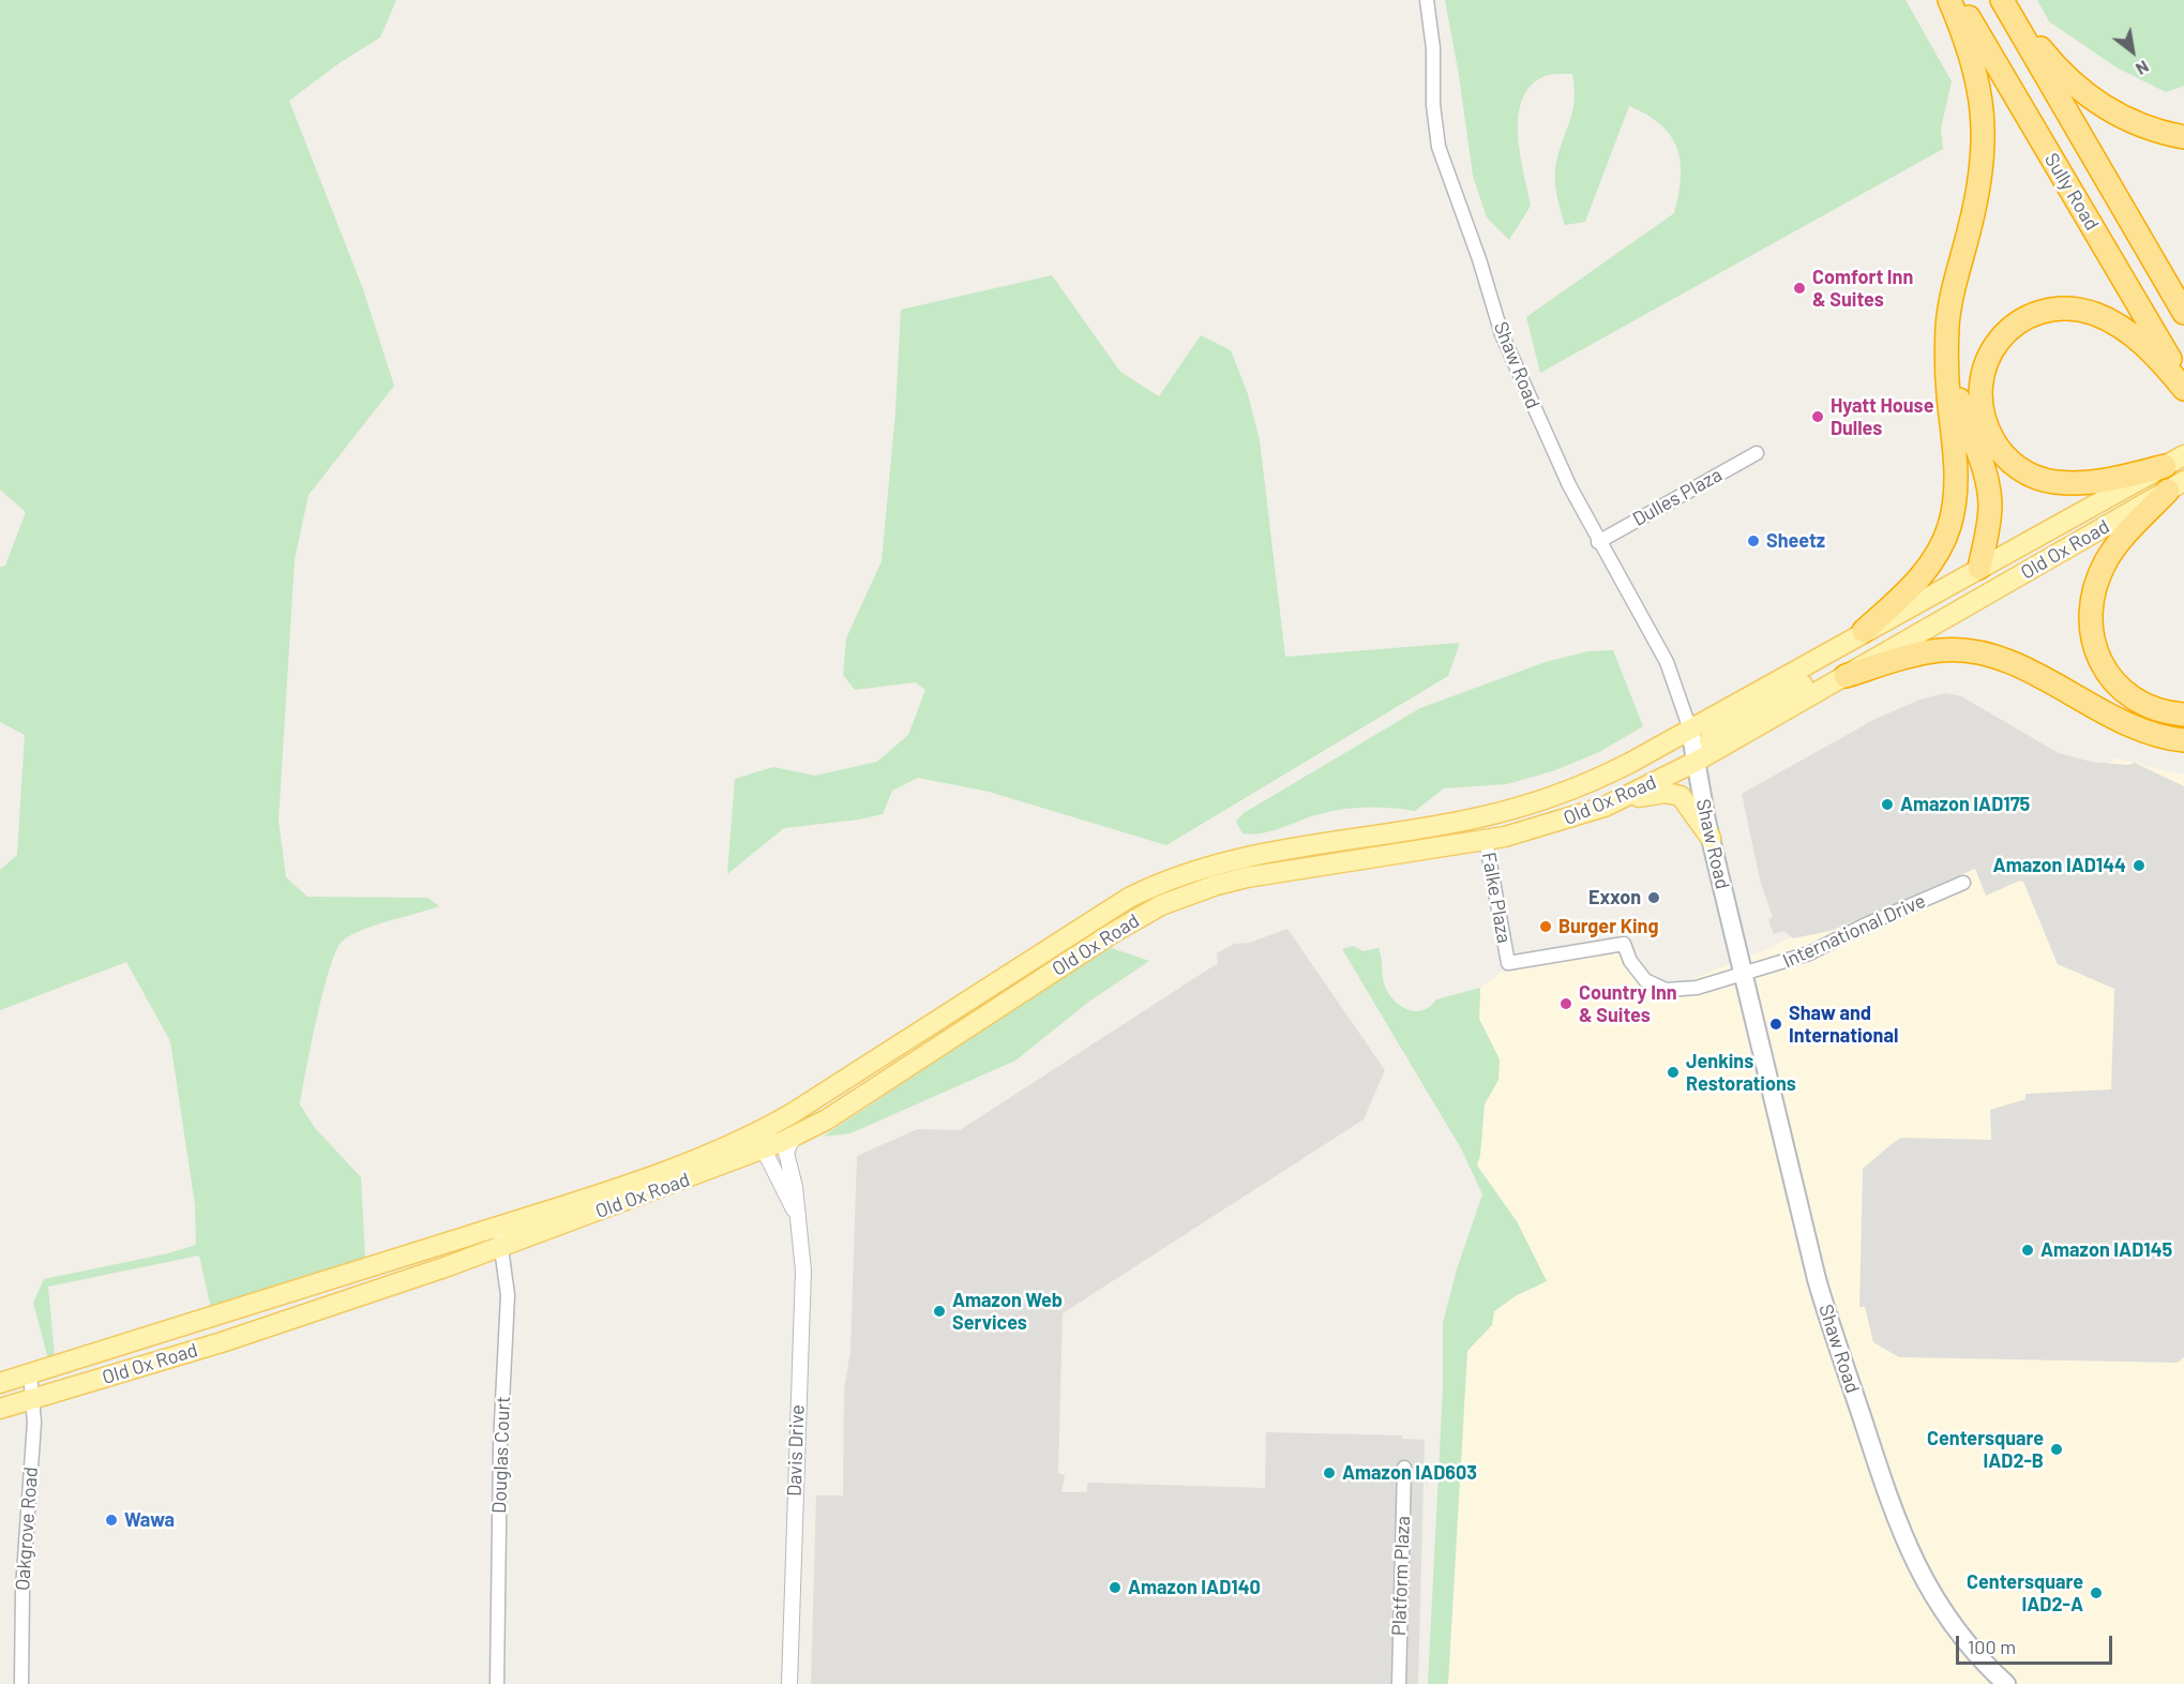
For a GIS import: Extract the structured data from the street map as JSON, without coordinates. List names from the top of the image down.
{
  "streets": {
    "highway": ["Sully Road"],
    "main road": ["Shaw Road", "Old Ox Road"],
    "street": [
      "Dulles Plaza",
      "Falke Plaza",
      "International Drive",
      "Davis Drive",
      "Douglas Court",
      "Oakgrove Road",
      "Platform Plaza"
    ]
  },
  "crossings": [
    ["Shaw Road", "Dulles Plaza"],
    ["Shaw Road", "Old Ox Road"],
    ["Shaw Road", "Falke Plaza"],
    ["Shaw Road", "International Drive"],
    ["Old Ox Road", "Falke Plaza"],
    ["Old Ox Road", "Davis Drive"],
    ["Old Ox Road", "Douglas Court"],
    ["Old Ox Road", "Oakgrove Road"],
    ["Falke Plaza", "International Drive"]
  ],
  "places": [
    "Comfort Inn & Suites",
    "Hyatt House Dulles",
    "Sheetz",
    "Amazon IAD175",
    "Amazon IAD144",
    "Exxon",
    "Burger King",
    "Country Inn & Suites",
    "Shaw and International",
    "Jenkins Restorations",
    "Amazon IAD145",
    "Amazon Web Services",
    "Centersquare IAD2-B",
    "Amazon IAD603",
    "Wawa",
    "Amazon IAD140",
    "Centersquare IAD2-A"
  ],
  "scale_bar": "100 m",
  "north": "bottom right"
}
